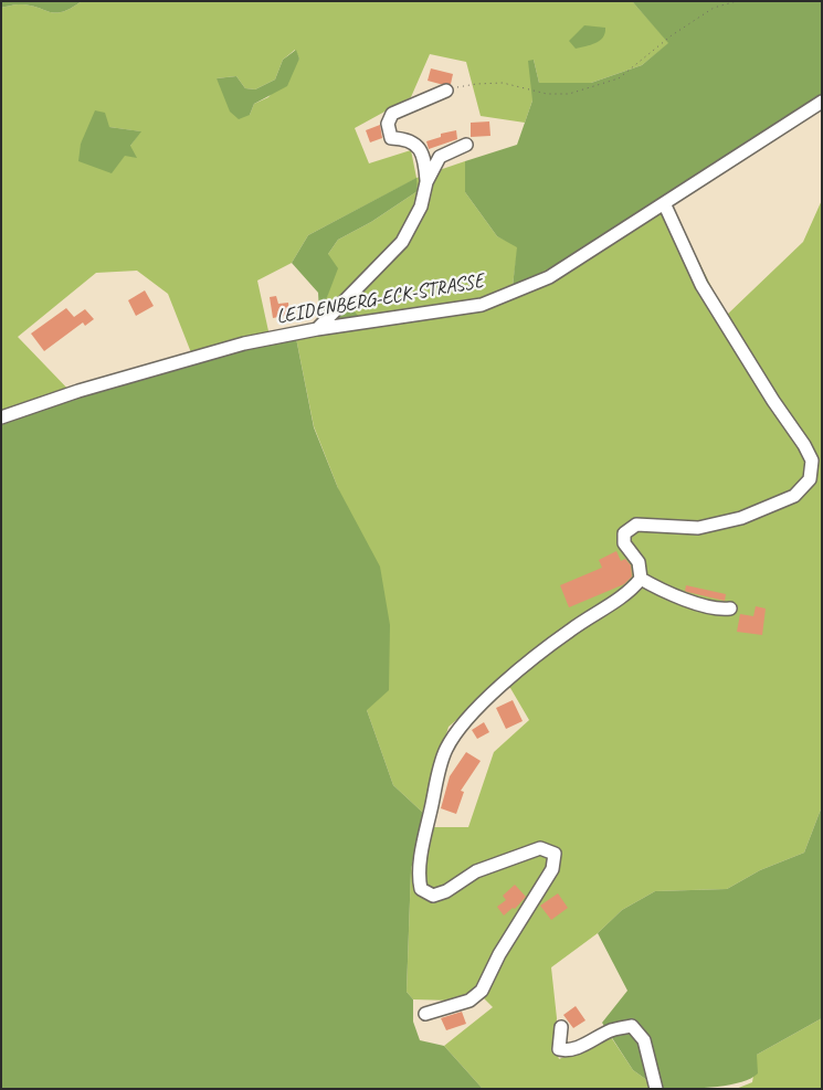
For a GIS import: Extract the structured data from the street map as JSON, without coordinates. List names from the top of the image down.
{
  "streets": {
    "street": ["LEIDENBERG-ECK-STRASSE"]
  }
}
